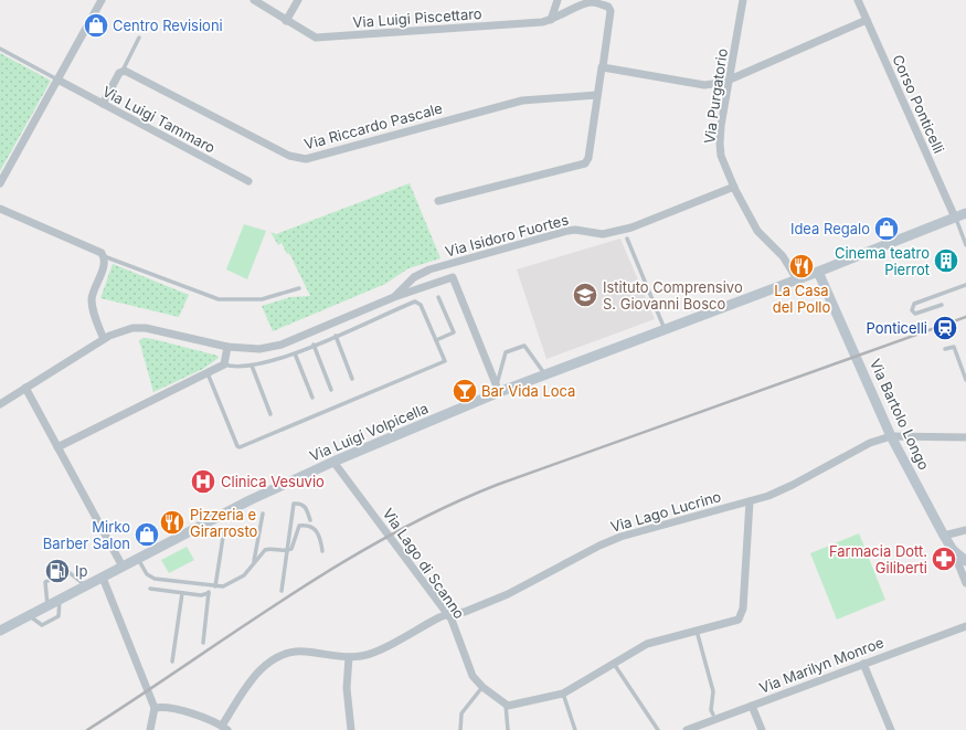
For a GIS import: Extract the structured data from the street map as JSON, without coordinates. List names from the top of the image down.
{
  "streets": {
    "street": [
      "Via Luigi Piscettaro",
      "Via Purgatorio",
      "Corso Ponticelli",
      "Via Luigi Tammaro",
      "Via Riccardo Pascale",
      "Via Isidoro Fuortes",
      "Via Bartolo Longo",
      "Via Luigi Volpicella",
      "Via Lago Lucrino",
      "Via Lago di Scanno",
      "Via Marilyn Monroe"
    ]
  },
  "crossings": [
    ["Via Purgatorio", "Via Isidoro Fuortes"],
    ["Via Purgatorio", "Via Luigi Volpicella"],
    ["Corso Ponticelli", "Via Luigi Volpicella"],
    ["Via Isidoro Fuortes", "Via Luigi Volpicella"],
    ["Via Bartolo Longo", "Via Luigi Volpicella"],
    ["Via Bartolo Longo", "Via Lago Lucrino"],
    ["Via Luigi Volpicella", "Via Lago di Scanno"],
    ["Via Lago Lucrino", "Via Lago di Scanno"]
  ],
  "places": {
    "shop": ["Centro Revisioni", "Idea Regalo", "Mirko Barber Salon"],
    "building": ["Cinema teatro Pierrot"],
    "restaurant": ["La Casa del Pollo", "Pizzeria e Girarrosto"],
    "school or university": ["Istituto Comprensivo S. Giovanni Bosco"],
    "station": ["Ponticelli"],
    "bar": ["Bar Vida Loca"],
    "hospital": ["Clinica Vesuvio"],
    "pharmacy": ["Farmacia Dott. Giliberti"],
    "fuel station": ["Ip"]
  }
}
